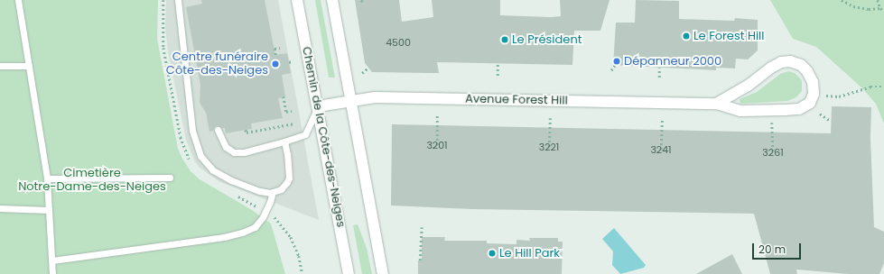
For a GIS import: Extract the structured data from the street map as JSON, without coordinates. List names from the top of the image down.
{
  "streets": {
    "street": ["Avenue Forest Hill", "Chemin de la Côte-des-Neiges"]
  },
  "crossings": [
    ["Avenue Forest Hill", "Chemin de la Côte-des-Neiges"]
  ],
  "parks": ["Cimetière Notre-Dame-des-Neiges"],
  "places": [
    "Le Forest Hill",
    "Le Président",
    "Dépanneur 2000",
    "Centre funéraire Côte-des-Neiges",
    "Le Hill Park"
  ],
  "house_numbers": [
    "4500",
    "3201",
    "3221",
    "3241",
    "3261"
  ],
  "scale_bar": "20 m"
}
